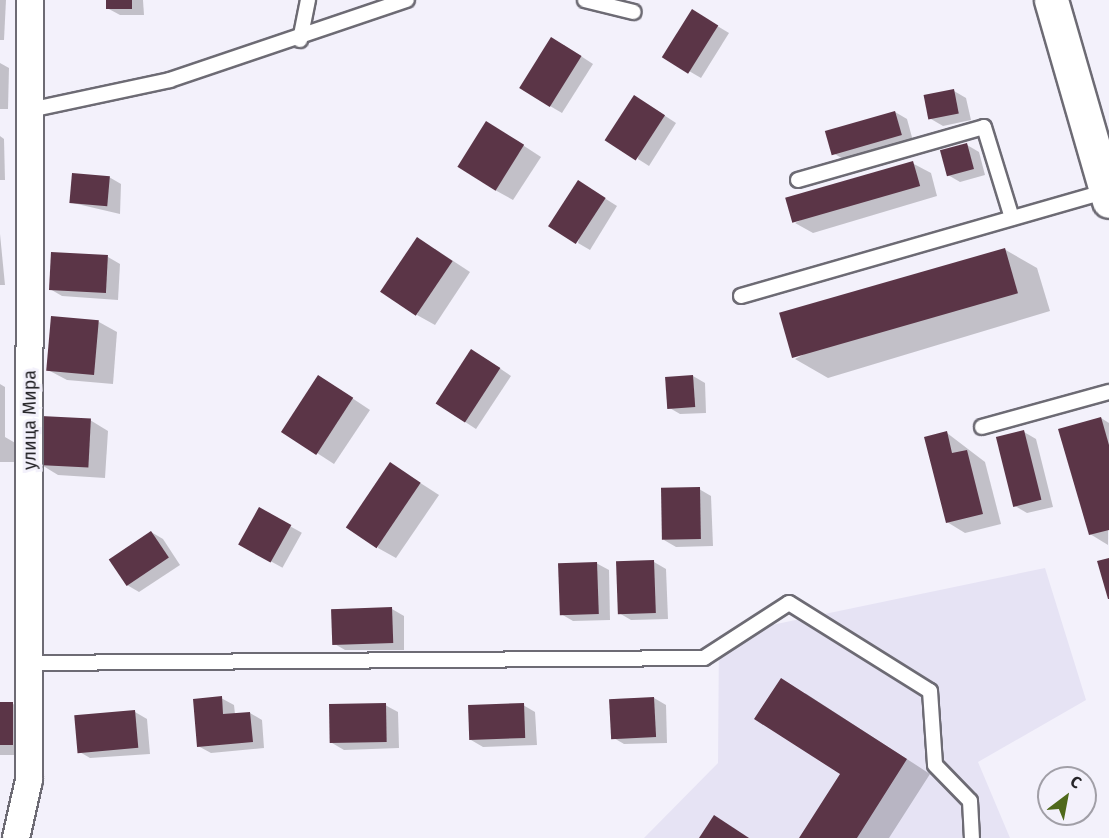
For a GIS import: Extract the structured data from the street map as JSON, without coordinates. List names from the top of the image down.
{
  "streets": {
    "street": ["улица Мира"]
  },
  "north": "top right"
}
